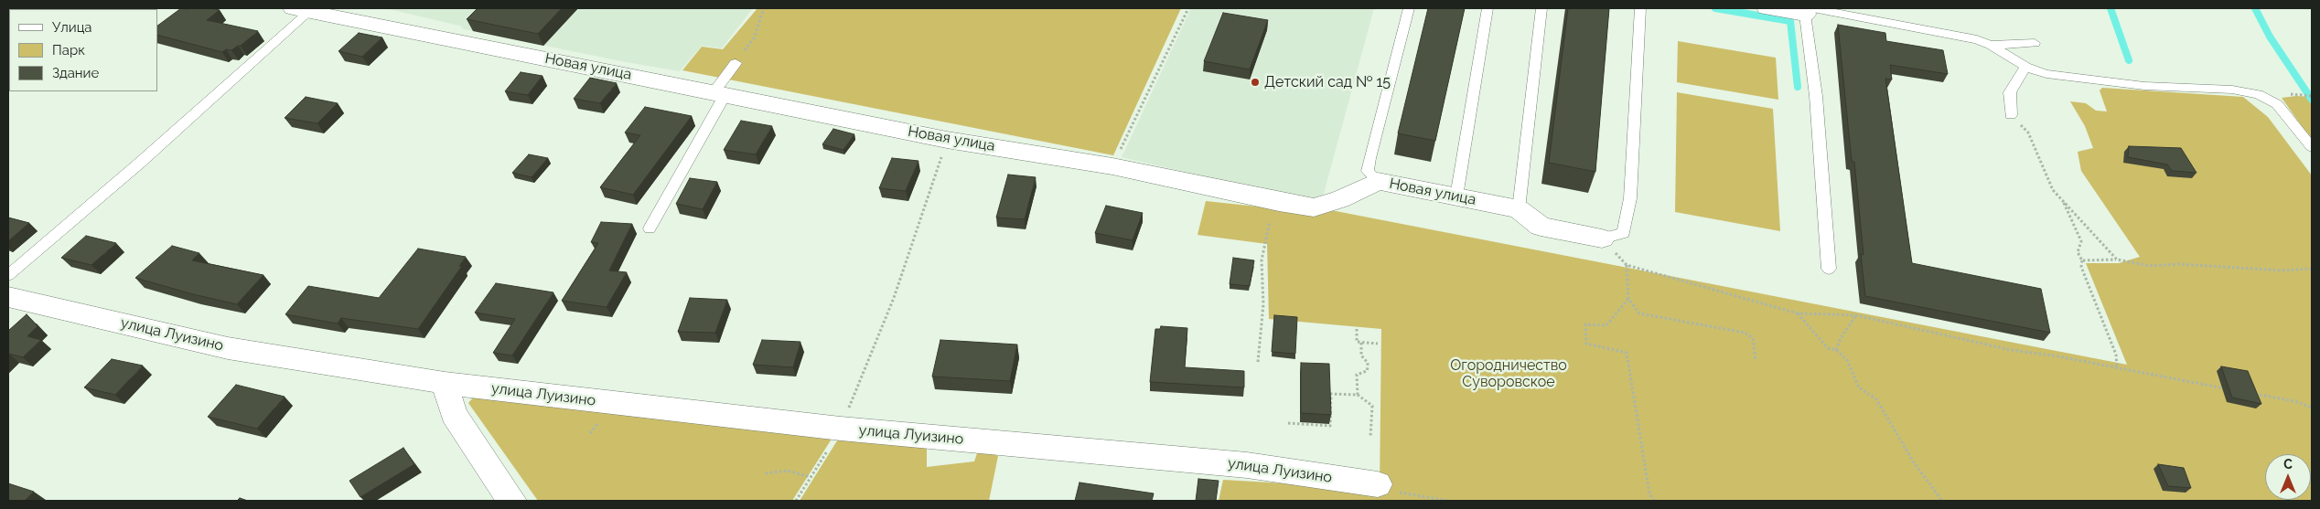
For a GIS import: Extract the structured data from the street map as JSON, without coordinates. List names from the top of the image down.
{
  "streets": {
    "street": ["Новая улица", "улица Луизино"]
  },
  "parks": ["Огородничество Суворовское"],
  "places": ["Детский сад № 15"],
  "legend": ["Улица", "Парк", "Здание"],
  "north": "top"
}
